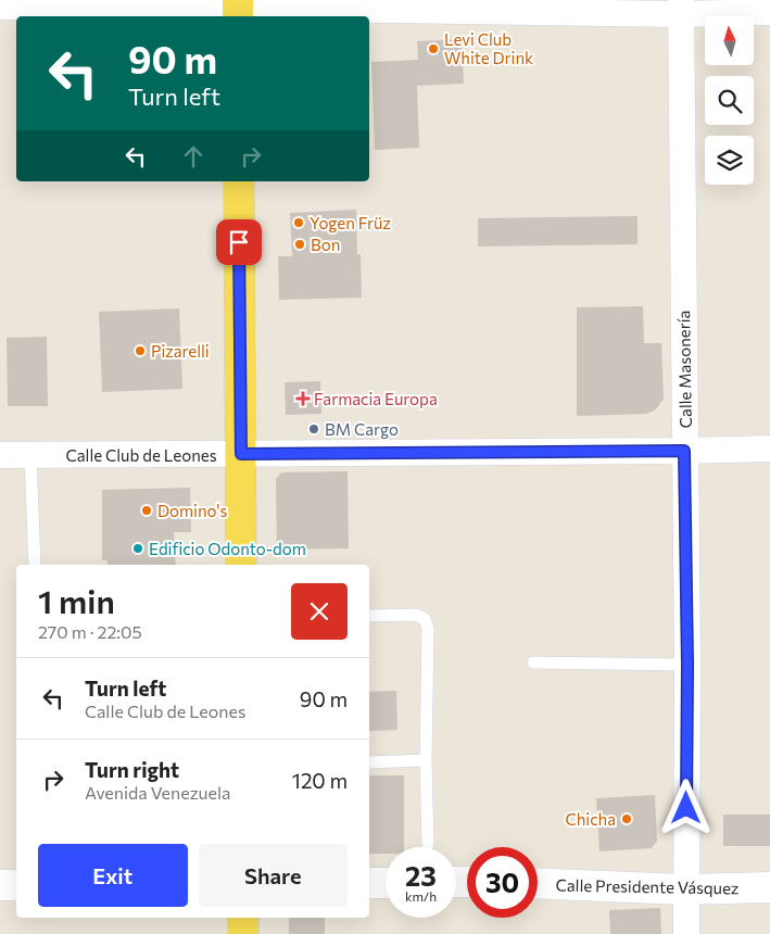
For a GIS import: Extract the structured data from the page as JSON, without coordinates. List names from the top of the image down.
{
  "streets": {
    "street": ["Calle Masonería", "Calle Club de Leones", "Calle Presidente Vásquez"]
  },
  "crossings": [
    ["Calle Masonería", "Calle Club de Leones"],
    ["Calle Masonería", "Calle Presidente Vásquez"]
  ],
  "places": {
    "other": [
      "Levi Club White Drink",
      "Yogen Früz",
      "Bon",
      "Pizarelli",
      "BM Cargo",
      "Domino's",
      "Edificio Odonto-dom",
      "Chicha"
    ],
    "health": ["Farmacia Europa"]
  },
  "north": "top",
  "page": {
    "turn": ["90 m", "Turn left"],
    "heading": ["1 min", "270 m · 22:05"],
    "list": [
      {
        "name": "Turn left",
        "note": "Calle Club de Leones",
        "value": "90 m"
      },
      {
        "name": "Turn right",
        "note": "Avenida Venezuela",
        "value": "120 m"
      }
    ],
    "buttons": ["Exit", "Share"],
    "speed": "23 km/h",
    "limit": "30"
  }
}
